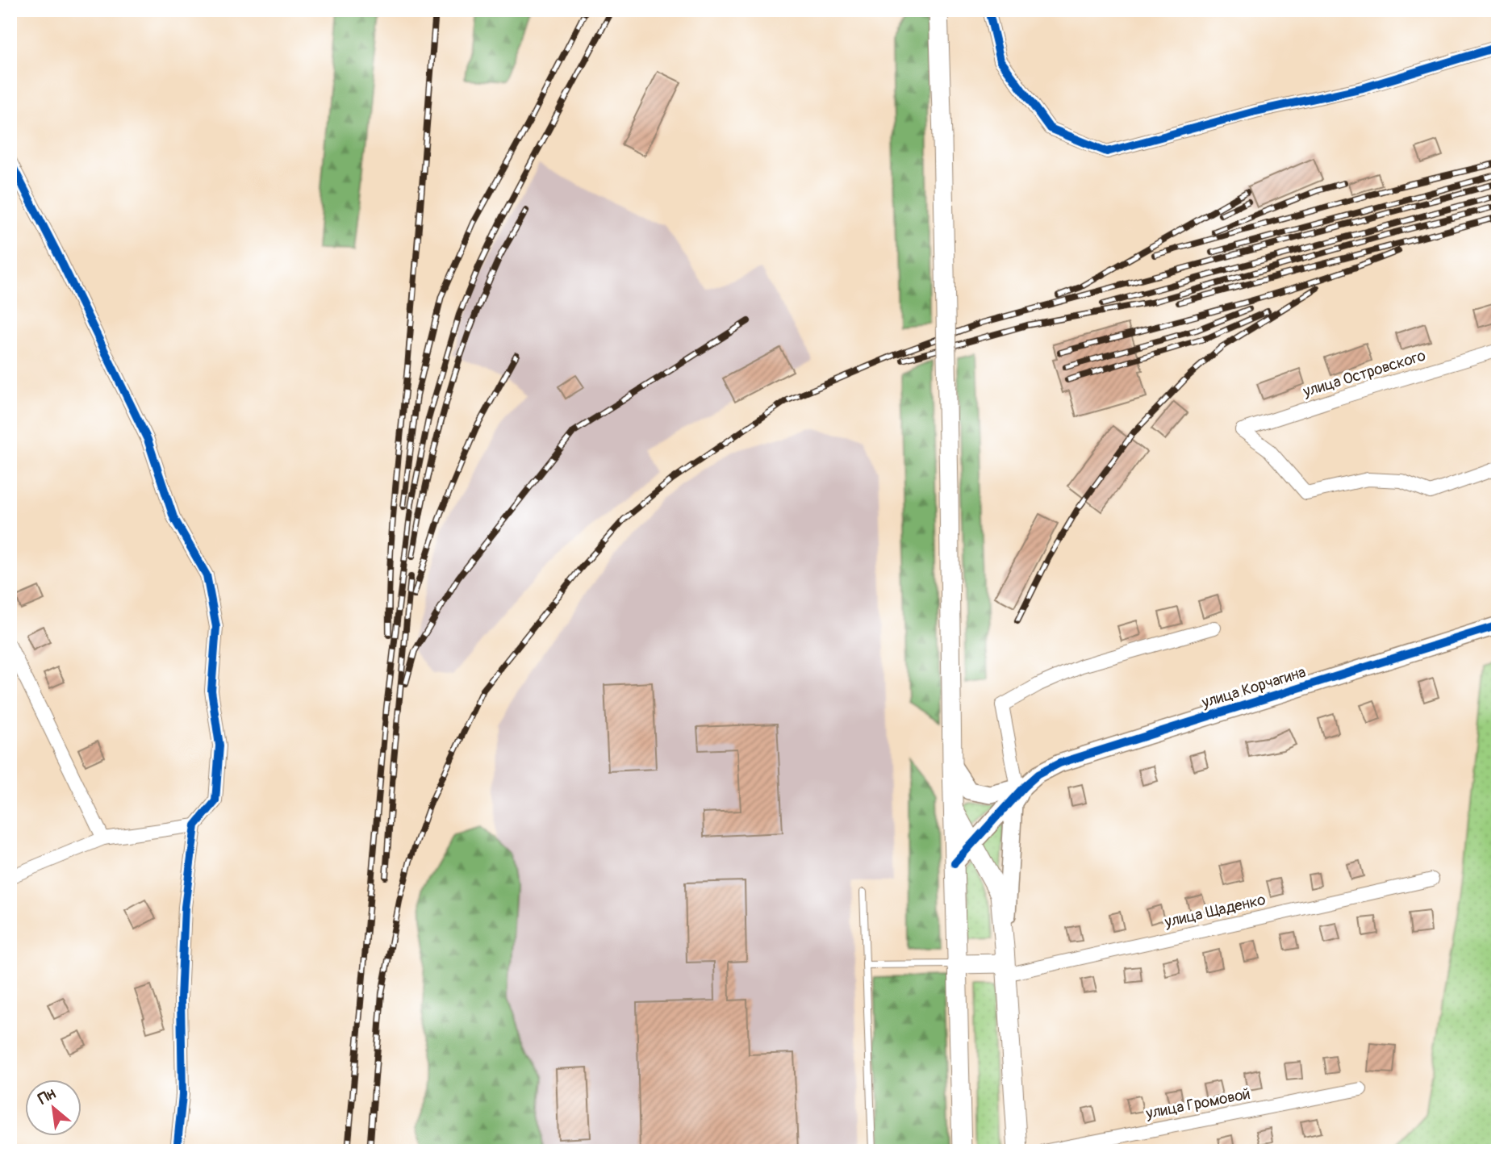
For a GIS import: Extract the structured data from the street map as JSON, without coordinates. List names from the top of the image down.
{
  "streets": {
    "street": [
      "улица Островского",
      "улица Корчагина",
      "улица Щаденко",
      "улица Громовой"
    ]
  },
  "north": "top left"
}
